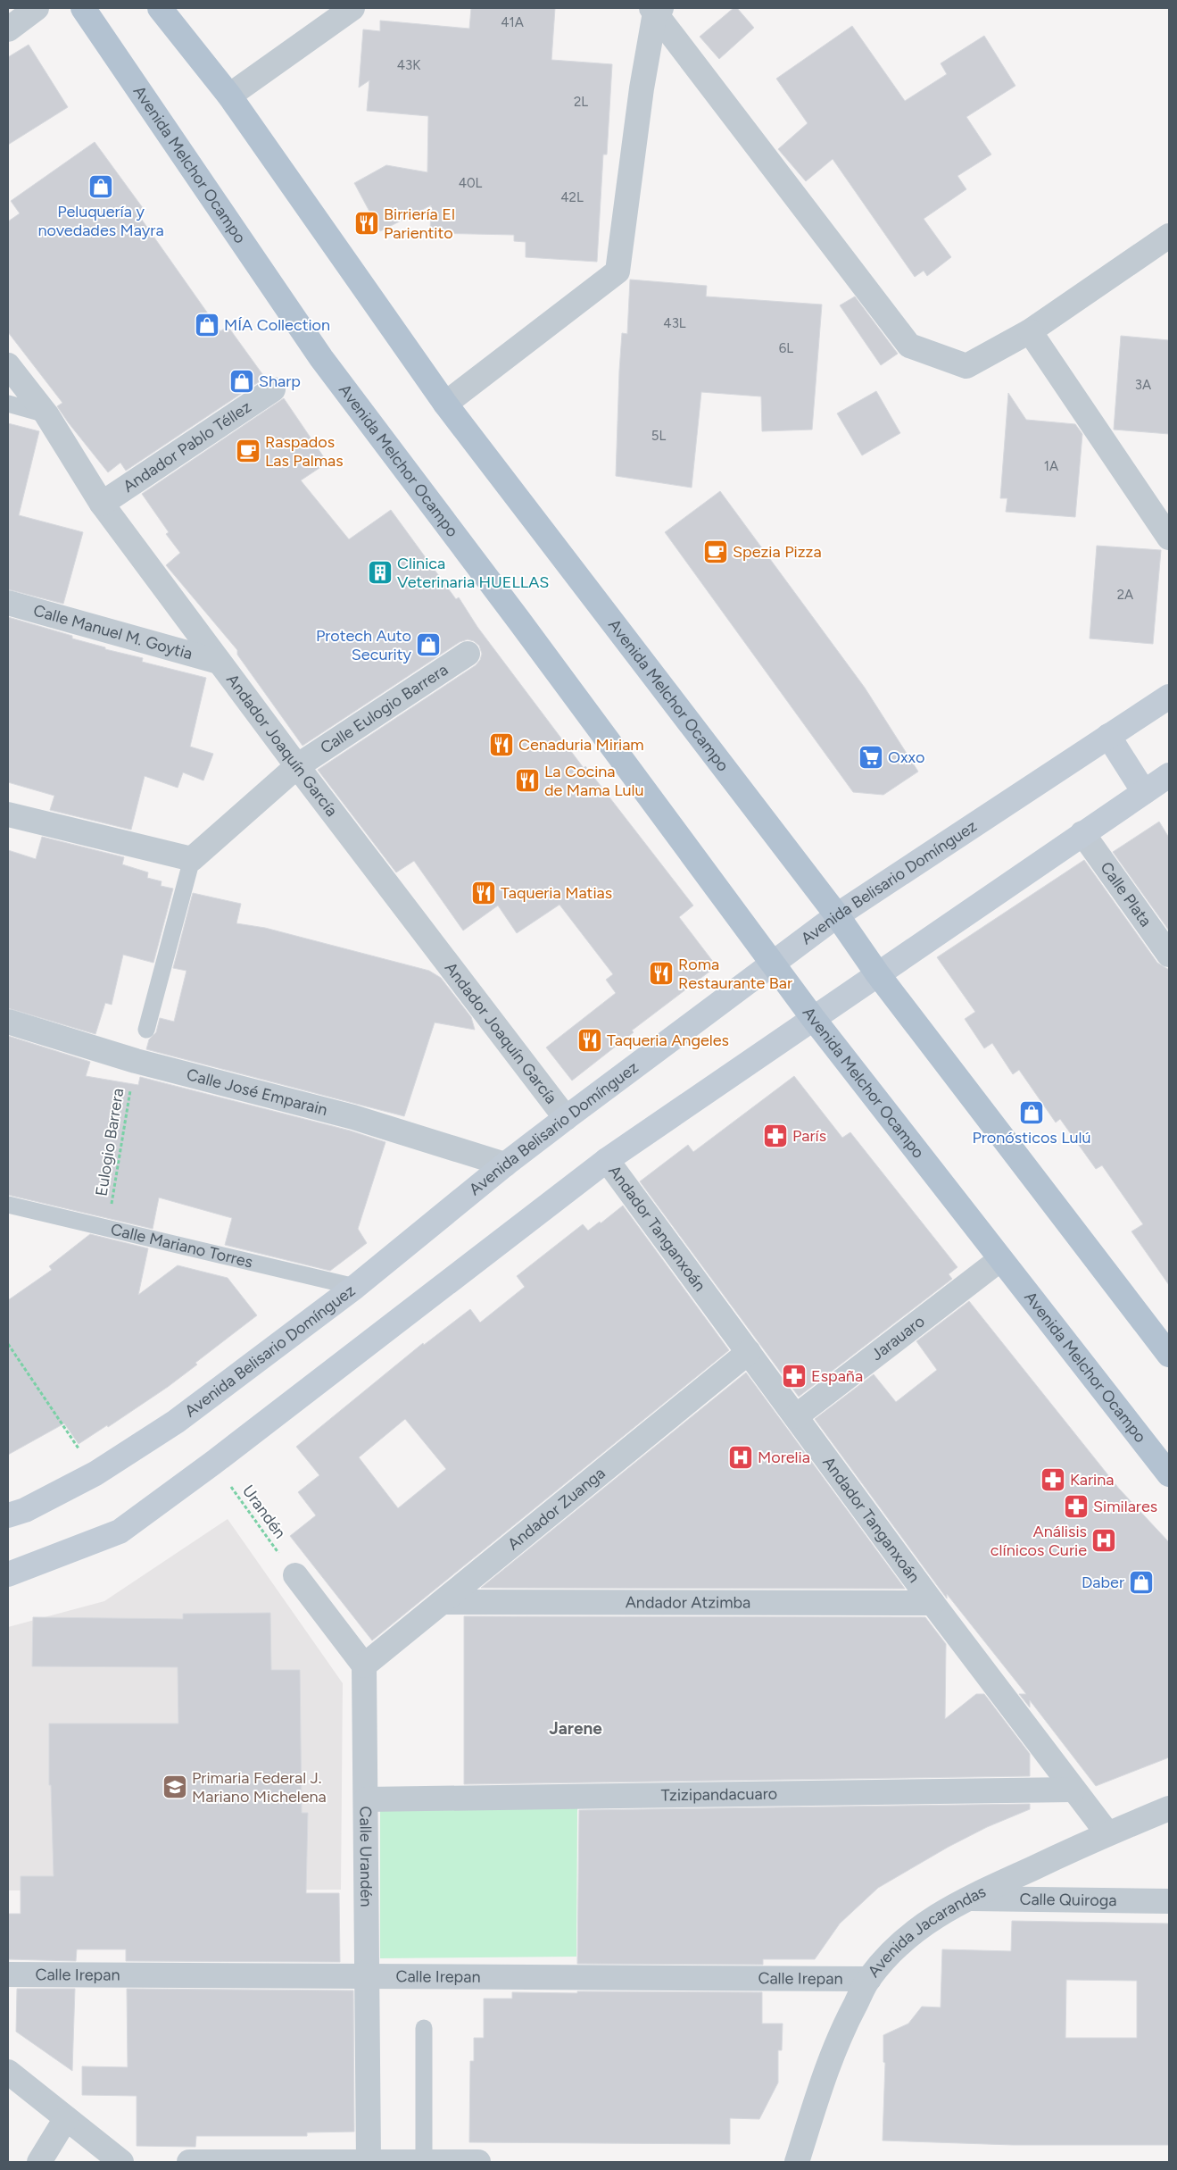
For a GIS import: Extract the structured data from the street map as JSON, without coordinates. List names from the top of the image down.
{
  "streets": {
    "main road": ["Avenida Melchor Ocampo"],
    "street": [
      "Andador Pablo Téllez",
      "Calle Manuel M. Goytia",
      "Calle Eulogio Barrera",
      "Andador Joaquín García",
      "Avenida Belisario Domínguez",
      "Calle Plata",
      "Calle José Emparain",
      "Andador Tanganxoán",
      "Jarauaro",
      "Andador Zuanga",
      "Andador Atzimba",
      "Tzizipandacuaro",
      "Calle Urandén",
      "Calle Quiroga",
      "Avenida Jacarandas",
      "Calle Irepan"
    ],
    "lane": ["Calle Mariano Torres"],
    "path": ["Eulogio Barrera", "Urandén"]
  },
  "crossings": [
    ["Avenida Melchor Ocampo", "Avenida Belisario Domínguez"],
    ["Avenida Melchor Ocampo", "Jarauaro"],
    ["Andador Pablo Téllez", "Andador Joaquín García"],
    ["Calle Manuel M. Goytia", "Andador Joaquín García"],
    ["Calle Eulogio Barrera", "Andador Joaquín García"],
    ["Andador Joaquín García", "Avenida Belisario Domínguez"],
    ["Avenida Belisario Domínguez", "Calle José Emparain"],
    ["Avenida Belisario Domínguez", "Calle Mariano Torres"],
    ["Calle José Emparain", "Eulogio Barrera"],
    ["Eulogio Barrera", "Calle Mariano Torres"],
    ["Andador Tanganxoán", "Jarauaro"],
    ["Andador Tanganxoán", "Andador Zuanga"],
    ["Andador Tanganxoán", "Andador Atzimba"],
    ["Andador Tanganxoán", "Tzizipandacuaro"],
    ["Andador Tanganxoán", "Avenida Jacarandas"],
    ["Andador Zuanga", "Andador Atzimba"],
    ["Andador Zuanga", "Calle Urandén"],
    ["Tzizipandacuaro", "Calle Urandén"],
    ["Calle Urandén", "Calle Irepan"],
    ["Calle Quiroga", "Avenida Jacarandas"],
    ["Avenida Jacarandas", "Calle Irepan"]
  ],
  "districts": ["Jarene"],
  "places": {
    "shop": [
      "Peluquería y novedades Mayra",
      "MÍA Collection",
      "Sharp",
      "Protech Auto Security",
      "Pronósticos Lulú",
      "Daber"
    ],
    "restaurant": [
      "Birriería El Parientito",
      "Cenaduria Miriam",
      "La Cocina de Mama Lulu",
      "Taqueria Matias",
      "Roma Restaurante Bar",
      "Taqueria Angeles"
    ],
    "cafe": ["Raspados Las Palmas", "Spezia Pizza"],
    "building": ["Clinica Veterinaria HUELLAS"],
    "supermarket": ["Oxxo"],
    "pharmacy": [
      "París",
      "España",
      "Karina",
      "Similares"
    ],
    "hospital": ["Morelia", "Análisis clínicos Curie"],
    "school or university": ["Primaria Federal J. Mariano Michelena"]
  },
  "house_numbers": [
    "41A",
    "43K",
    "2L",
    "40L",
    "42L",
    "43L",
    "6L",
    "3A",
    "5L",
    "1A",
    "2A"
  ]
}
